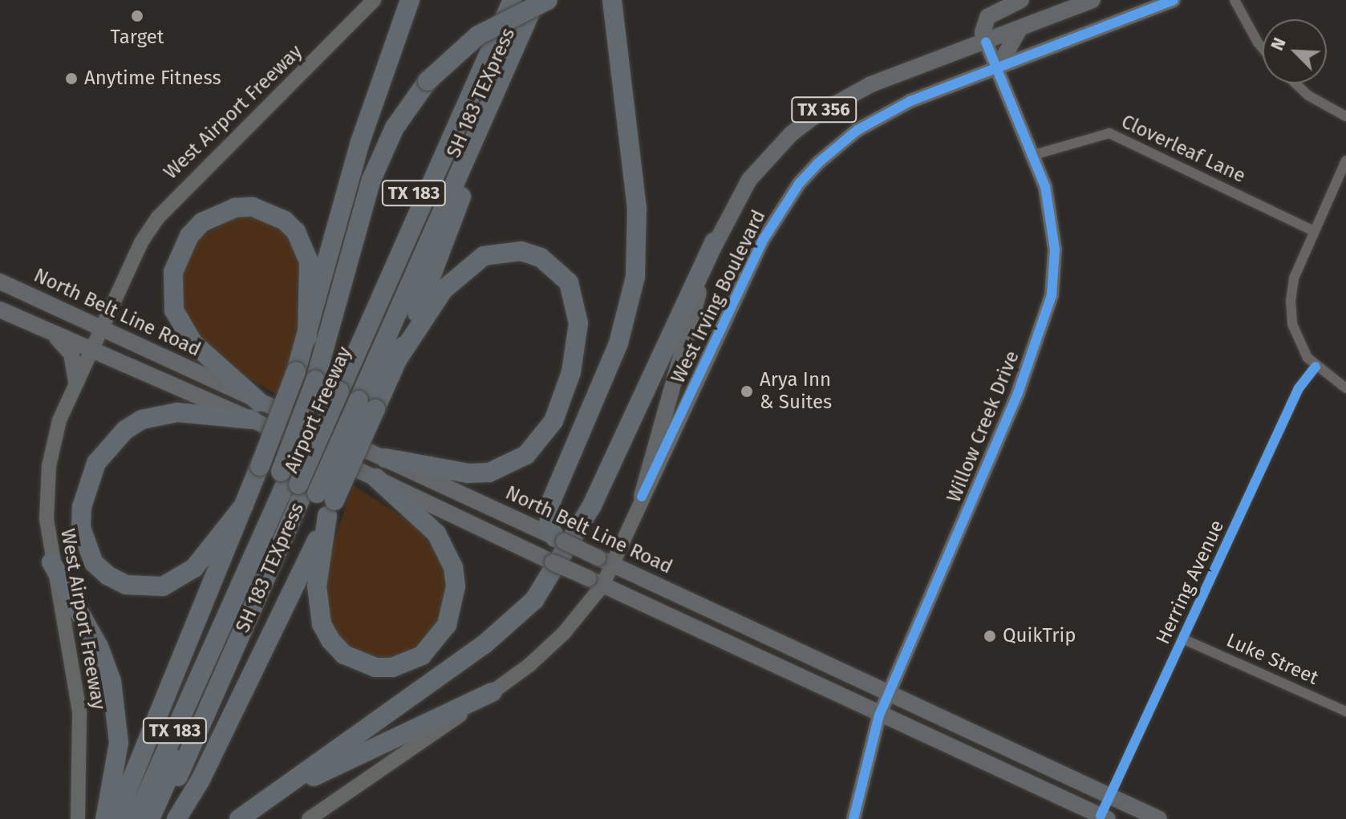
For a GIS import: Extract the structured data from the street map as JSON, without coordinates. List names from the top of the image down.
{
  "streets": {
    "highway": ["SH 183 TEXpress", "TX 183", "Airport Freeway"],
    "main road": ["TX 356", "West Irving Boulevard", "North Belt Line Road"],
    "street": [
      "West Airport Freeway",
      "Cloverleaf Lane",
      "Willow Creek Drive",
      "Herring Avenue",
      "Luke Street"
    ]
  },
  "crossings": [
    ["SH 183 TEXpress", "Airport Freeway"],
    ["West Airport Freeway", "North Belt Line Road"],
    ["Cloverleaf Lane", "Willow Creek Drive"],
    ["West Irving Boulevard", "North Belt Line Road"],
    ["West Irving Boulevard", "Willow Creek Drive"],
    ["North Belt Line Road", "Willow Creek Drive"],
    ["North Belt Line Road", "Herring Avenue"],
    ["Herring Avenue", "Luke Street"]
  ],
  "places": [
    "Target",
    "Anytime Fitness",
    "Arya Inn & Suites",
    "QuikTrip"
  ],
  "north": "top left"
}
